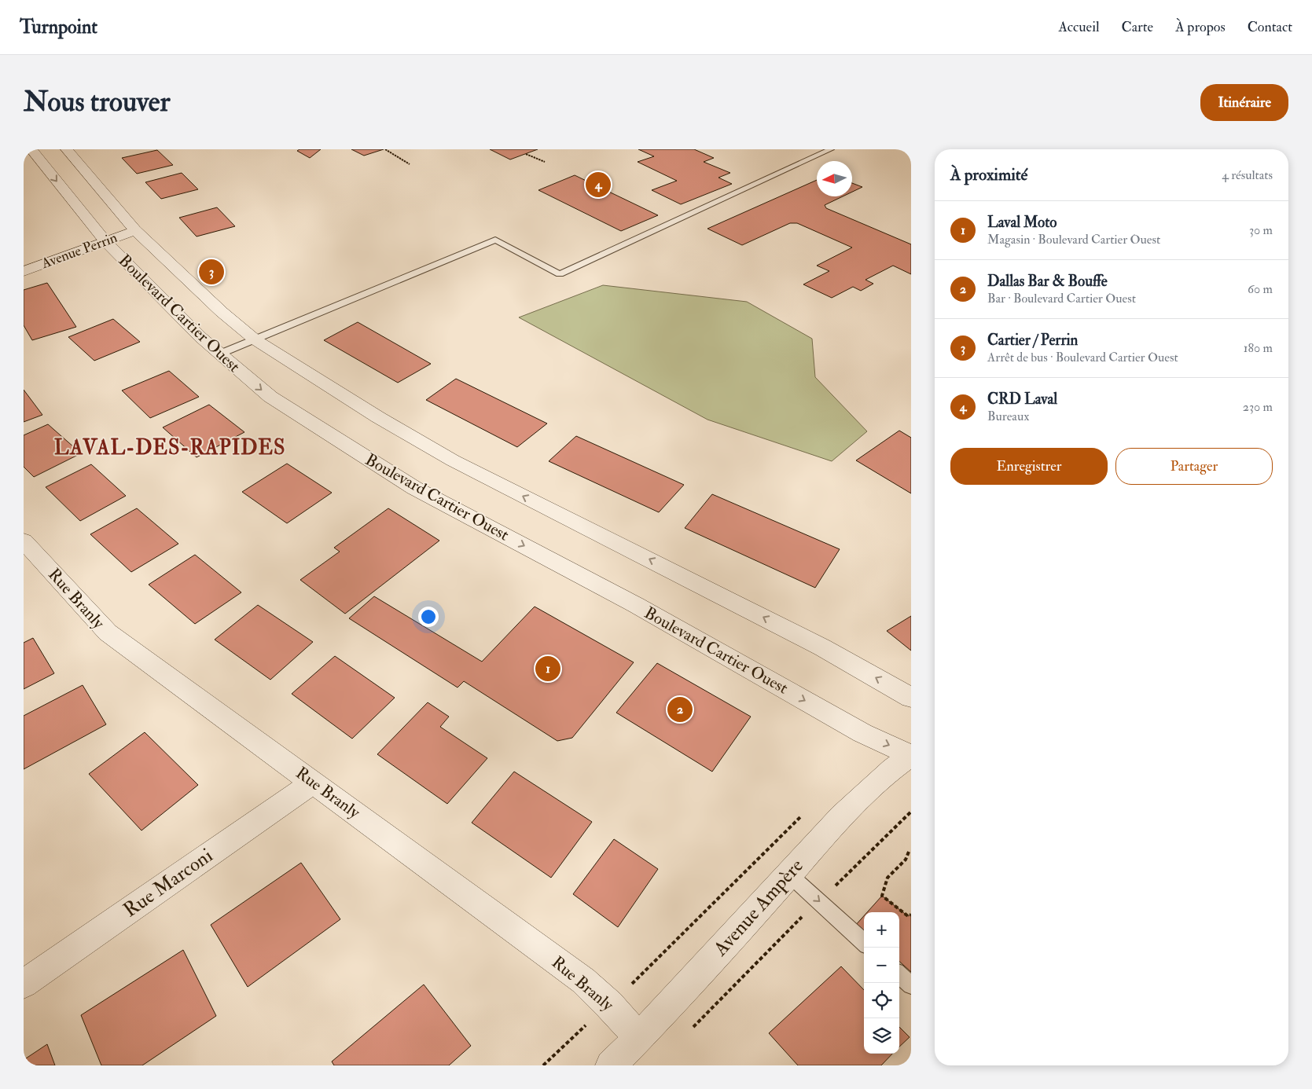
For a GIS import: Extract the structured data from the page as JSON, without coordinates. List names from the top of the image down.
{
  "streets": {
    "street": [
      "Avenue Perrin",
      "Boulevard Cartier Ouest",
      "Rue Branly",
      "Rue Marconi",
      "Avenue Ampère"
    ]
  },
  "crossings": [
    ["Avenue Perrin", "Boulevard Cartier Ouest"],
    ["Boulevard Cartier Ouest", "Avenue Ampère"],
    ["Rue Branly", "Rue Marconi"],
    ["Rue Branly", "Avenue Ampère"]
  ],
  "districts": ["LAVAL-DES-RAPIDES"],
  "north": "left",
  "page": {
    "header": "Turnpoint",
    "nav": [
      "Accueil",
      "Carte",
      "À propos",
      "Contact"
    ],
    "buttons": [
      "Itinéraire",
      ["Enregistrer", "Partager"]
    ],
    "title": "Nous trouver",
    "heading": ["À proximité", "4 résultats"],
    "pins": [
      "4",
      "3",
      "1",
      "2"
    ],
    "list": [
      {
        "mark": "1",
        "name": "Laval Moto",
        "note": "Magasin · Boulevard Cartier Ouest",
        "value": "30 m"
      },
      {
        "mark": "2",
        "name": "Dallas Bar & Bouffe",
        "note": "Bar · Boulevard Cartier Ouest",
        "value": "60 m"
      },
      {
        "mark": "3",
        "name": "Cartier / Perrin",
        "note": "Arrêt de bus · Boulevard Cartier Ouest",
        "value": "180 m"
      },
      {
        "mark": "4",
        "name": "CRD Laval",
        "note": "Bureaux",
        "value": "230 m"
      }
    ],
    "map_buttons": ["+", "−"]
  }
}
